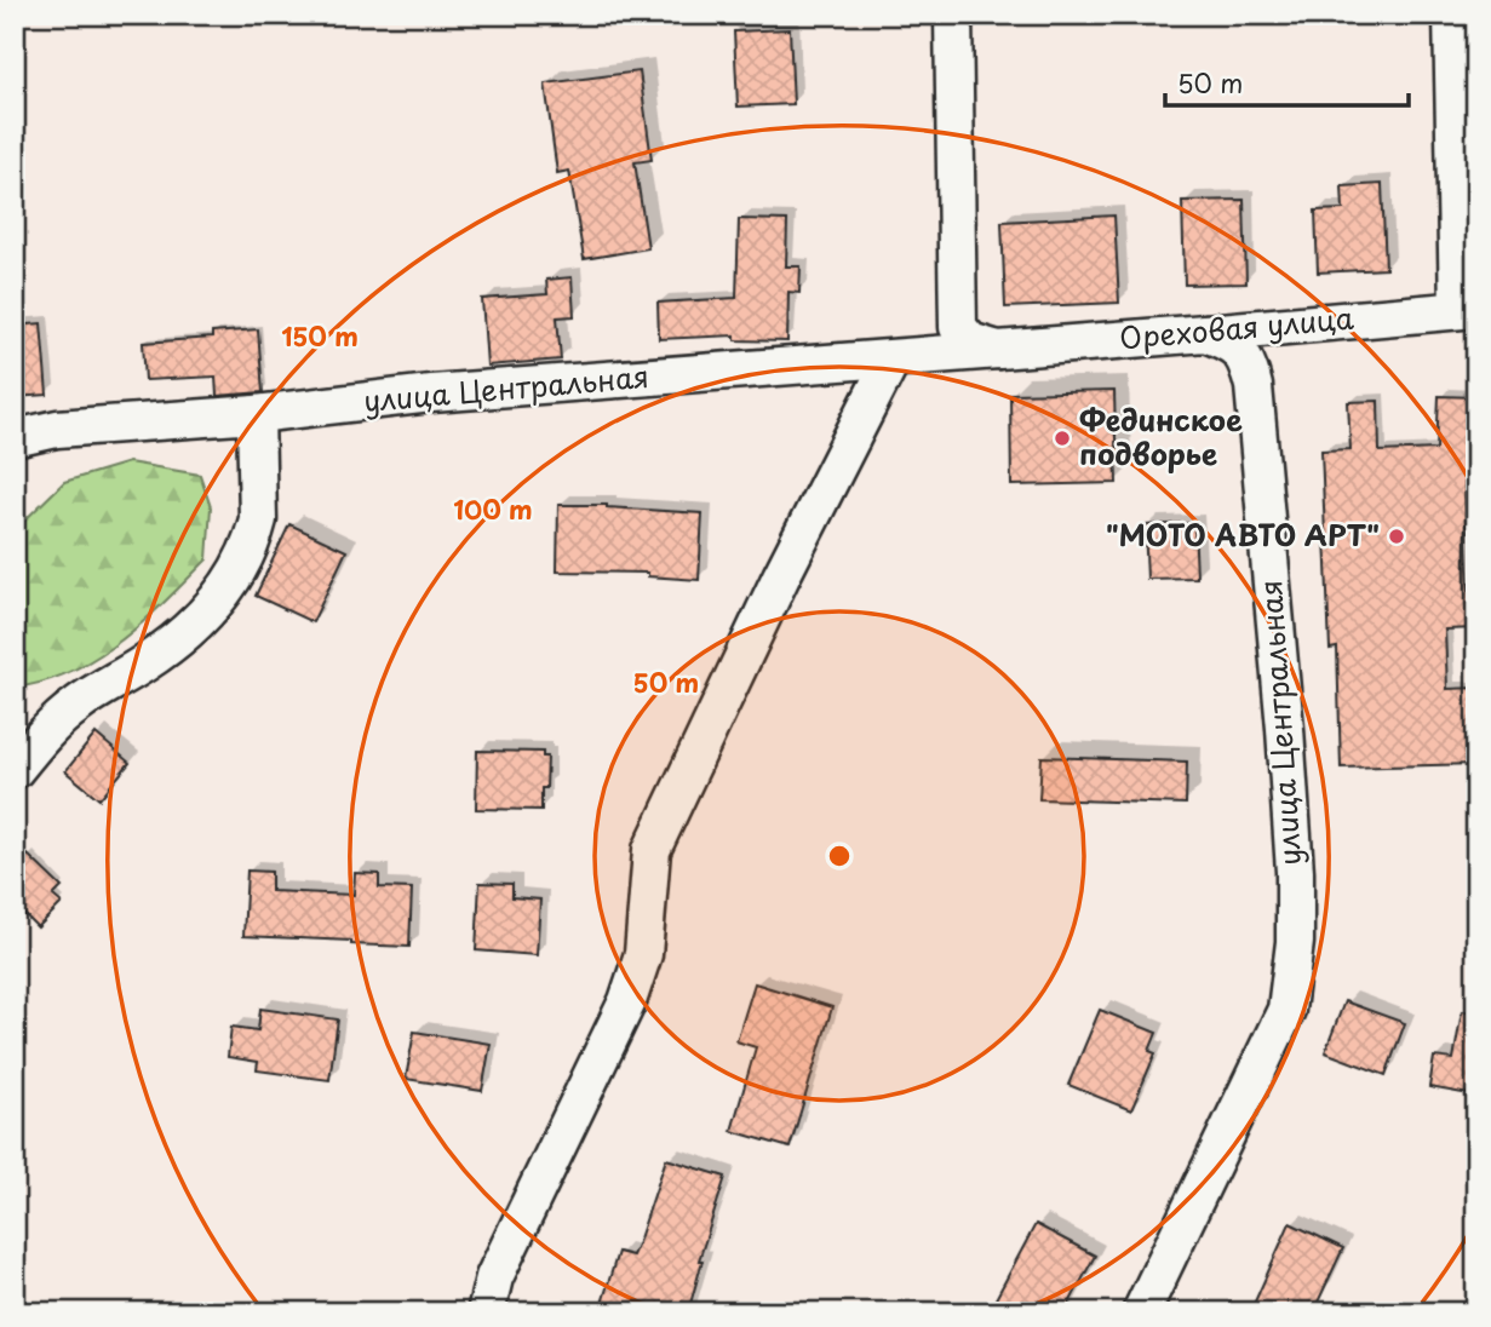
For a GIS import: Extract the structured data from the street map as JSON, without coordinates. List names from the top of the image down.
{
  "streets": {
    "street": ["Ореховая улица", "улица Центральная"]
  },
  "crossings": [
    ["Ореховая улица", "улица Центральная"]
  ],
  "places": ["Фединское подворье", "\"МОТО АВТО АРТ\""],
  "scale_bar": "50 m",
  "rings": ["150 m", "100 m", "50 m"]
}
